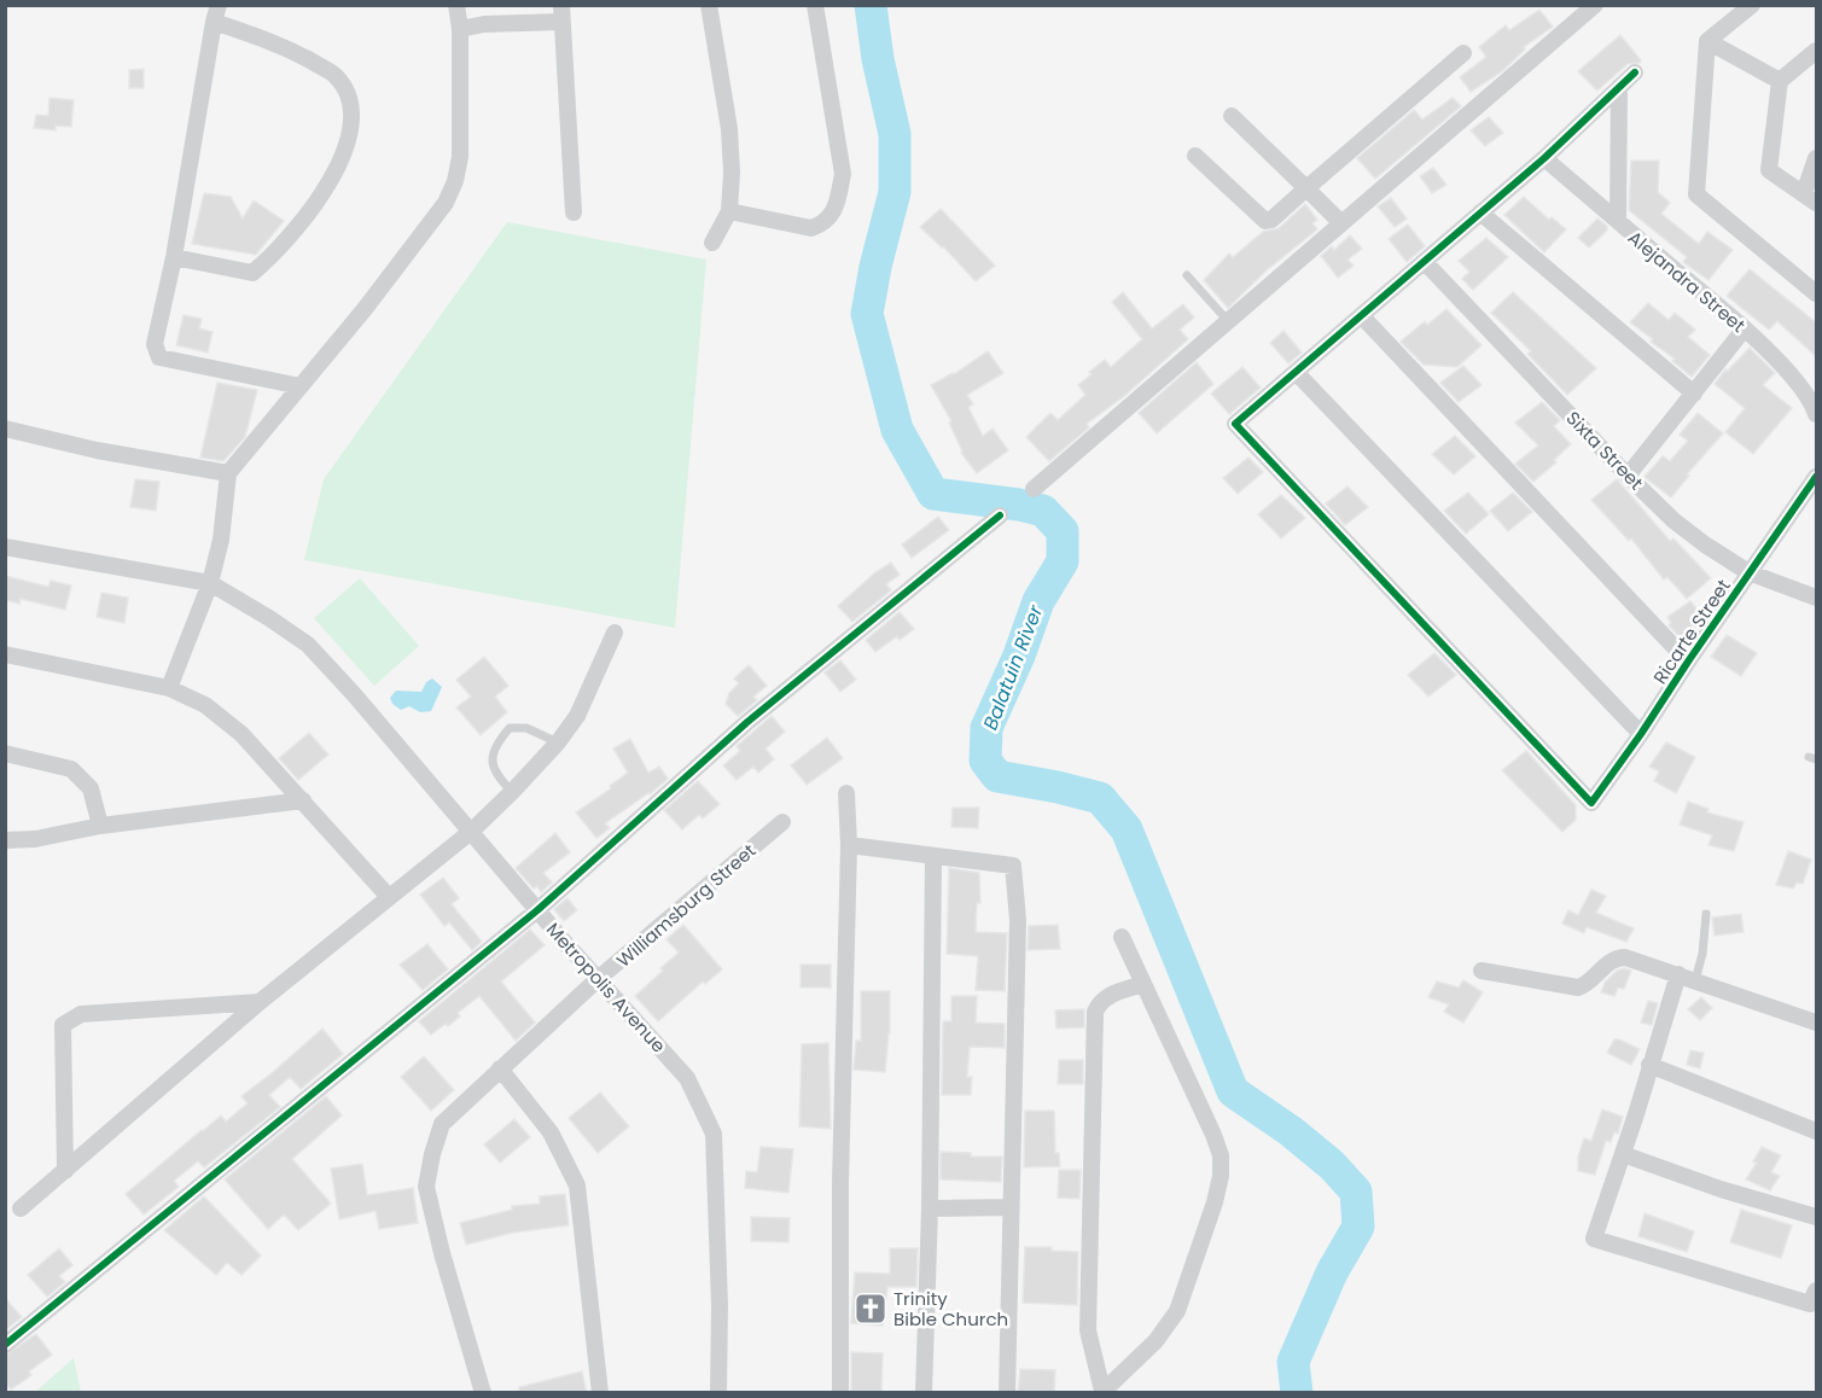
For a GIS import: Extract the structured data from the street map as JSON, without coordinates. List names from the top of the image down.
{
  "streets": {
    "street": [
      "Alejandra Street",
      "Sixta Street",
      "Ricarte Street",
      "Williamsburg Street",
      "Metropolis Avenue"
    ]
  },
  "crossings": [
    ["Sixta Street", "Ricarte Street"],
    ["Williamsburg Street", "Metropolis Avenue"]
  ],
  "water": ["Balatuin River"],
  "places": {
    "church": ["Trinity Bible Church"]
  }
}
